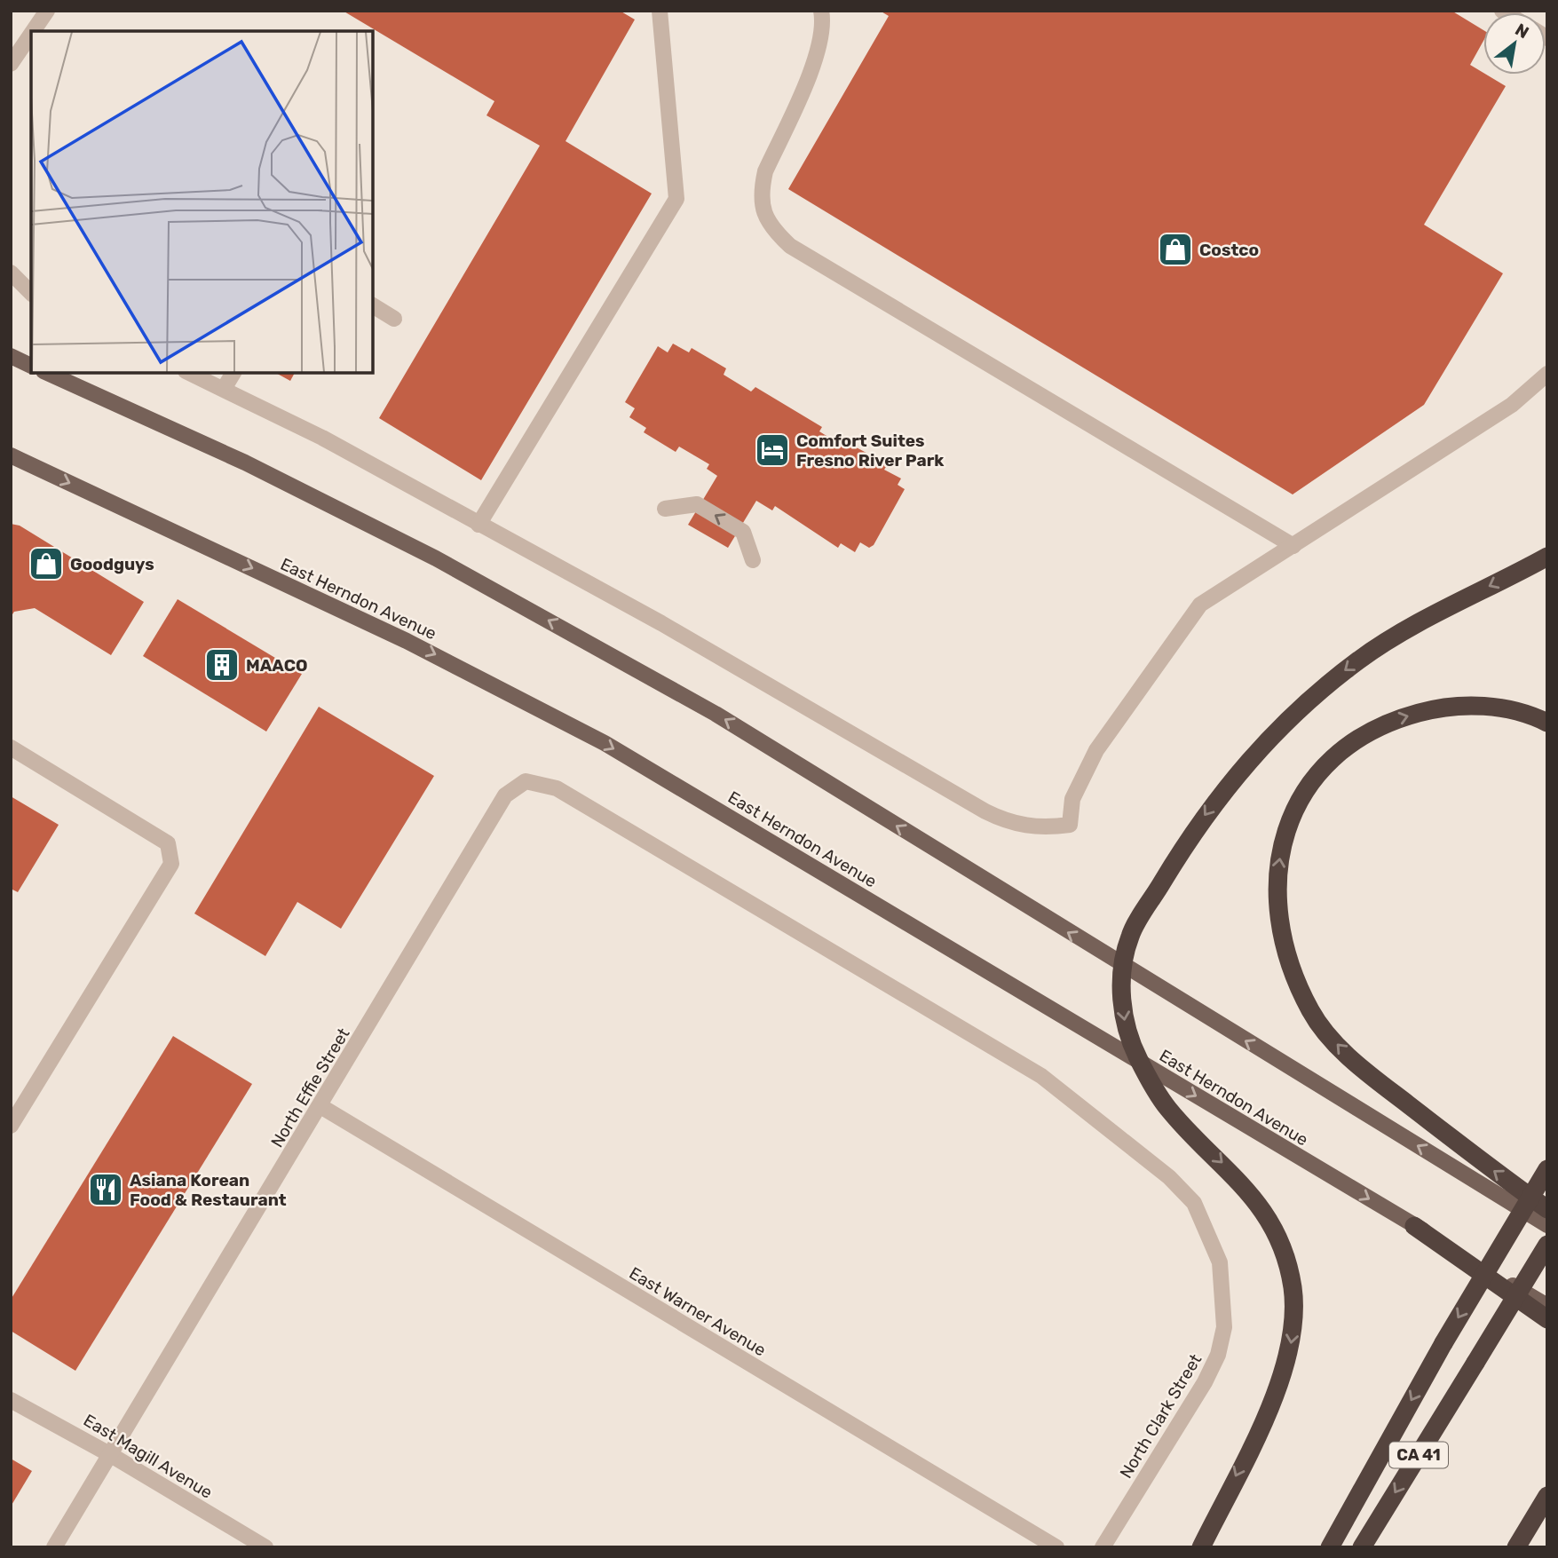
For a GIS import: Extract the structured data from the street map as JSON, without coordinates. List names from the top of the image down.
{
  "streets": {
    "highway": ["CA 41"],
    "main road": ["East Herndon Avenue"],
    "street": [
      "North Effie Street",
      "East Warner Avenue",
      "North Clark Street",
      "East Magill Avenue"
    ]
  },
  "crossings": [
    ["North Effie Street", "East Warner Avenue"],
    ["North Effie Street", "North Clark Street"],
    ["North Effie Street", "East Magill Avenue"]
  ],
  "places": {
    "shop": ["Costco", "Goodguys"],
    "hotel": ["Comfort Suites Fresno River Park"],
    "building": ["MAACO"],
    "restaurant": ["Asiana Korean Food & Restaurant"]
  },
  "north": "top right"
}
